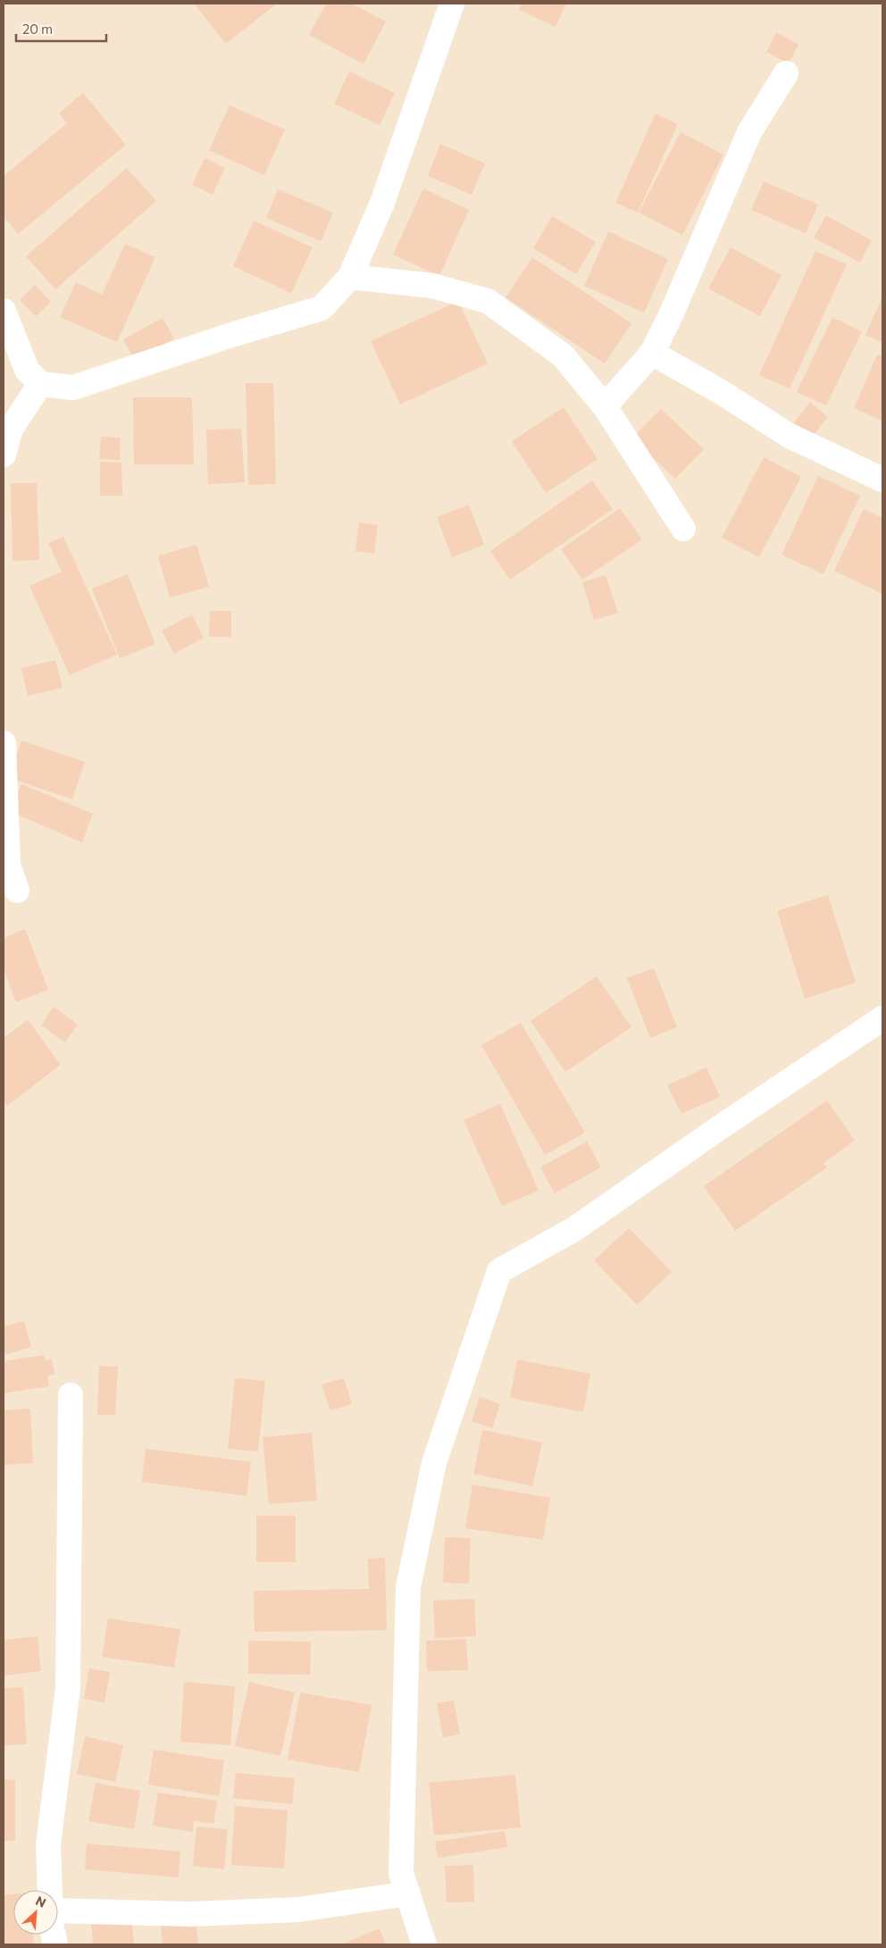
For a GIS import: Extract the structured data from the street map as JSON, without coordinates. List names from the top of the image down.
{
  "scale_bar": "20 m",
  "north": "top right"
}
